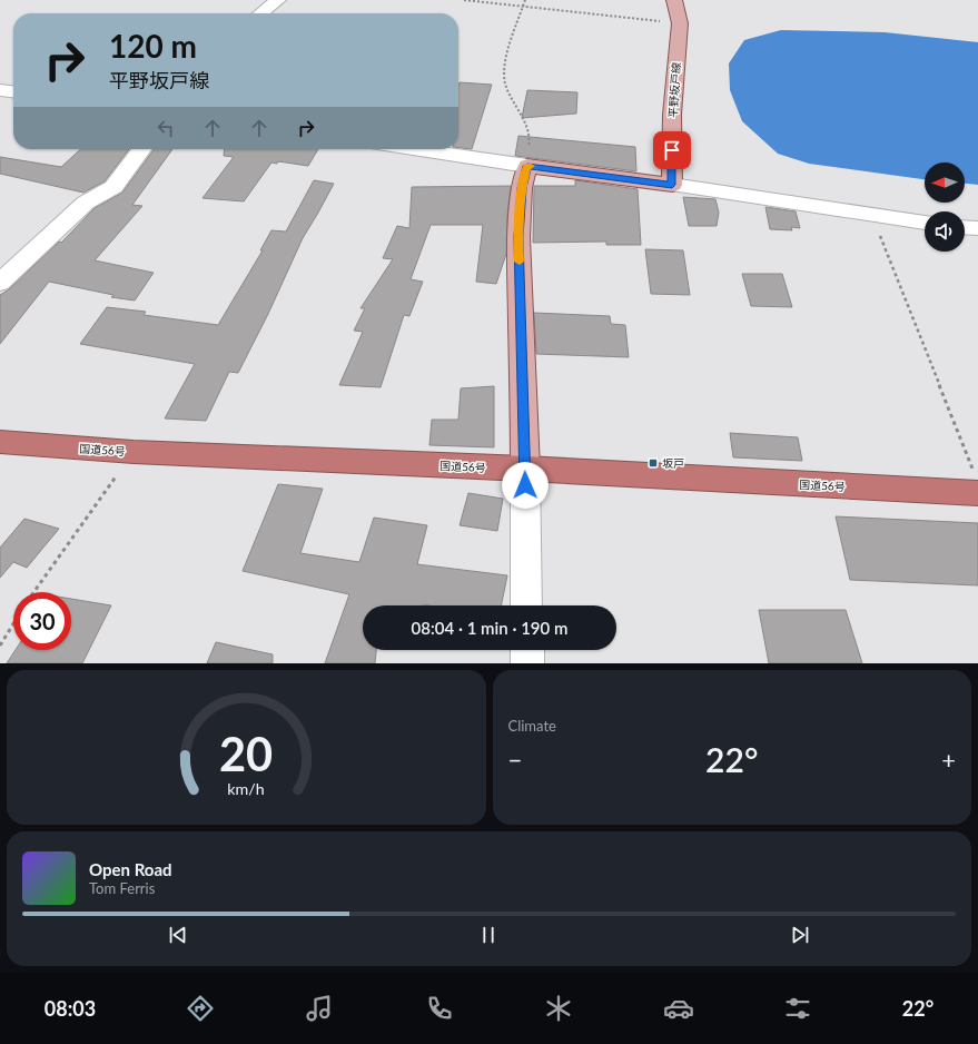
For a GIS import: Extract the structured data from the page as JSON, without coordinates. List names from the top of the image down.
{
  "streets": {
    "highway": ["国道56号"],
    "main road": ["平野坂戸線"]
  },
  "places": {
    "transit": ["坂戸"]
  },
  "north": "left",
  "page": {
    "turn": ["120 m", "平野坂戸線"],
    "limit": "30",
    "trip": "08:04 · 1 min · 190 m",
    "tile": "Climate",
    "heat": ["−", "22°", "+"],
    "song": ["Open Road", "Tom Ferris"],
    "tabs": ["08:03", "22°"],
    "gauge": ["20", "km/h"]
  }
}
